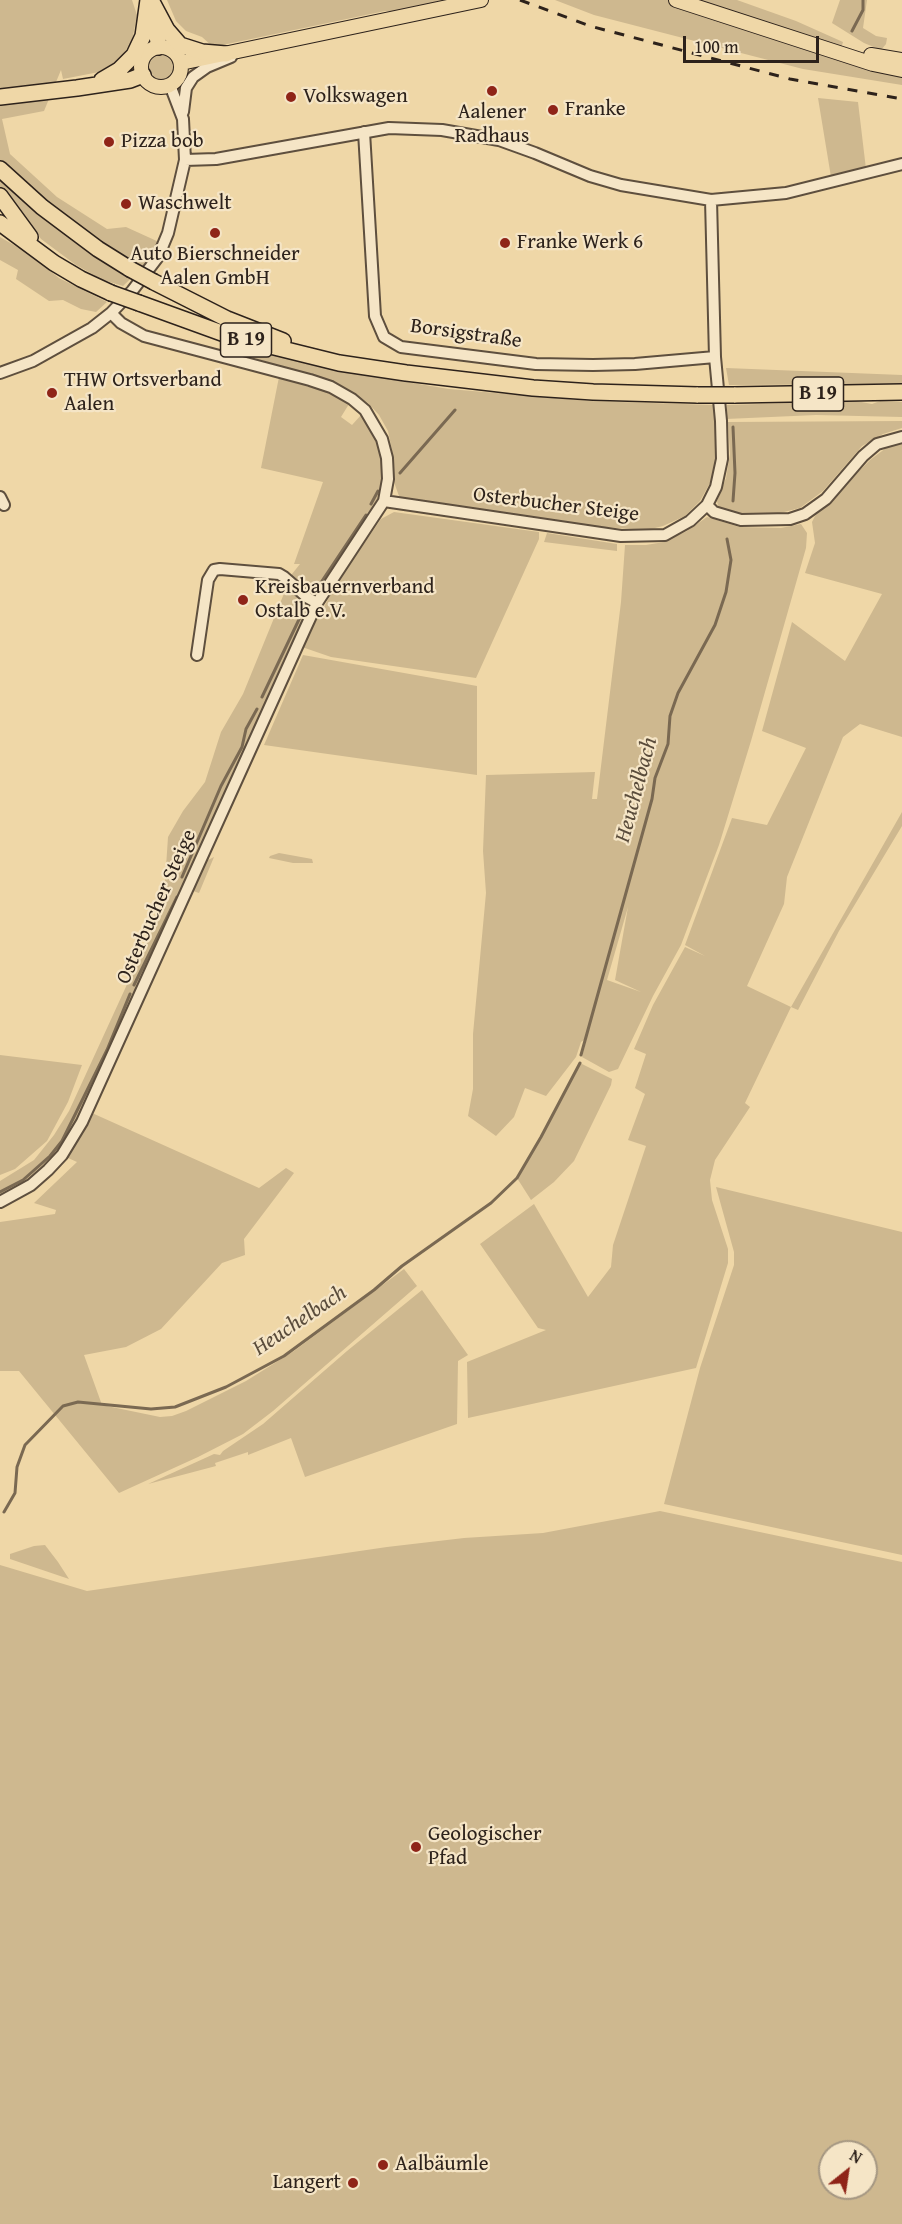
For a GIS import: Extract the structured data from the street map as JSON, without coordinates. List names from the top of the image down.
{
  "streets": {
    "highway": ["B 19"],
    "street": ["Borsigstraße", "Osterbucher Steige"]
  },
  "crossings": [
    ["Borsigstraße", "Osterbucher Steige"]
  ],
  "water": ["Heuchelbach"],
  "places": [
    "Aalener Radhaus",
    "Volkswagen",
    "Franke",
    "Pizza bob",
    "Waschwelt",
    "Auto Bierschneider Aalen GmbH",
    "Franke Werk 6",
    "THW Ortsverband Aalen",
    "Kreisbauernverband Ostalb e.V.",
    "Geologischer Pfad",
    "Aalbäumle",
    "Langert"
  ],
  "scale_bar": "100 m",
  "north": "top right"
}
